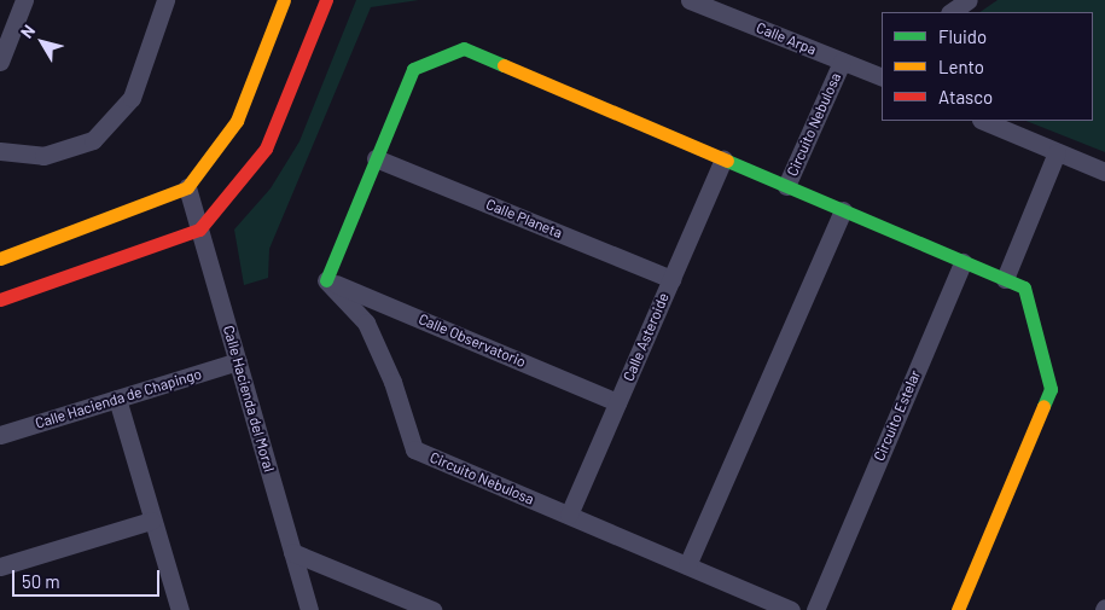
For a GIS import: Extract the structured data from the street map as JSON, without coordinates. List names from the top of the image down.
{
  "streets": {
    "street": [
      "Calle Arpa",
      "Circuito Nebulosa",
      "Calle Planeta",
      "Calle Asteroide",
      "Calle Observatorio",
      "Calle Hacienda de Chapingo",
      "Calle Hacienda del Moral",
      "Circuito Estelar"
    ]
  },
  "crossings": [
    ["Calle Arpa", "Circuito Nebulosa"],
    ["Circuito Nebulosa", "Calle Planeta"],
    ["Circuito Nebulosa", "Calle Asteroide"],
    ["Circuito Nebulosa", "Calle Observatorio"],
    ["Circuito Nebulosa", "Circuito Estelar"],
    ["Calle Planeta", "Calle Asteroide"],
    ["Calle Asteroide", "Calle Observatorio"],
    ["Calle Hacienda de Chapingo", "Calle Hacienda del Moral"]
  ],
  "legend": ["Fluido", "Lento", "Atasco"],
  "scale_bar": "50 m",
  "north": "top left"
}
